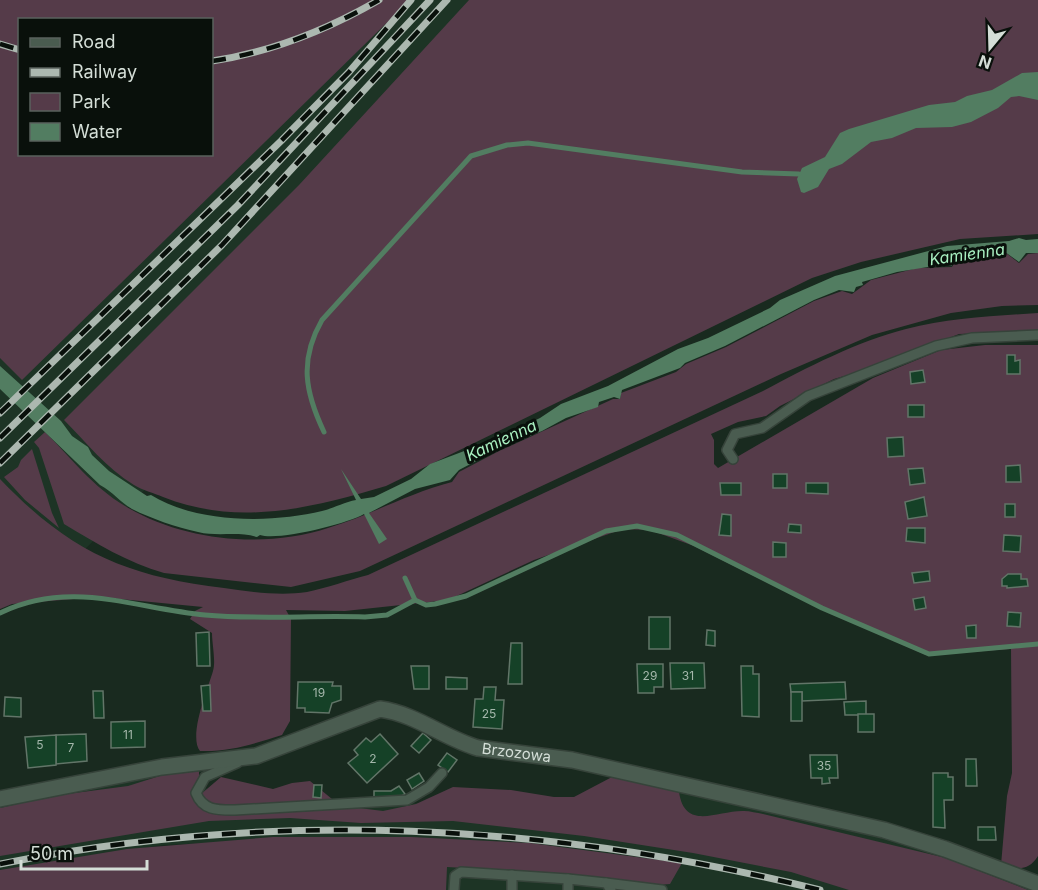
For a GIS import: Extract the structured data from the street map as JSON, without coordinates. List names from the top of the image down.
{
  "streets": {
    "street": ["Brzozowa"]
  },
  "water": ["Kamienna"],
  "house_numbers": [
    "29",
    "31",
    "19",
    "25",
    "11",
    "5",
    "7",
    "2",
    "35"
  ],
  "legend": [
    "Road",
    "Railway",
    "Park",
    "Water"
  ],
  "scale_bar": "50 m",
  "north": "bottom"
}
